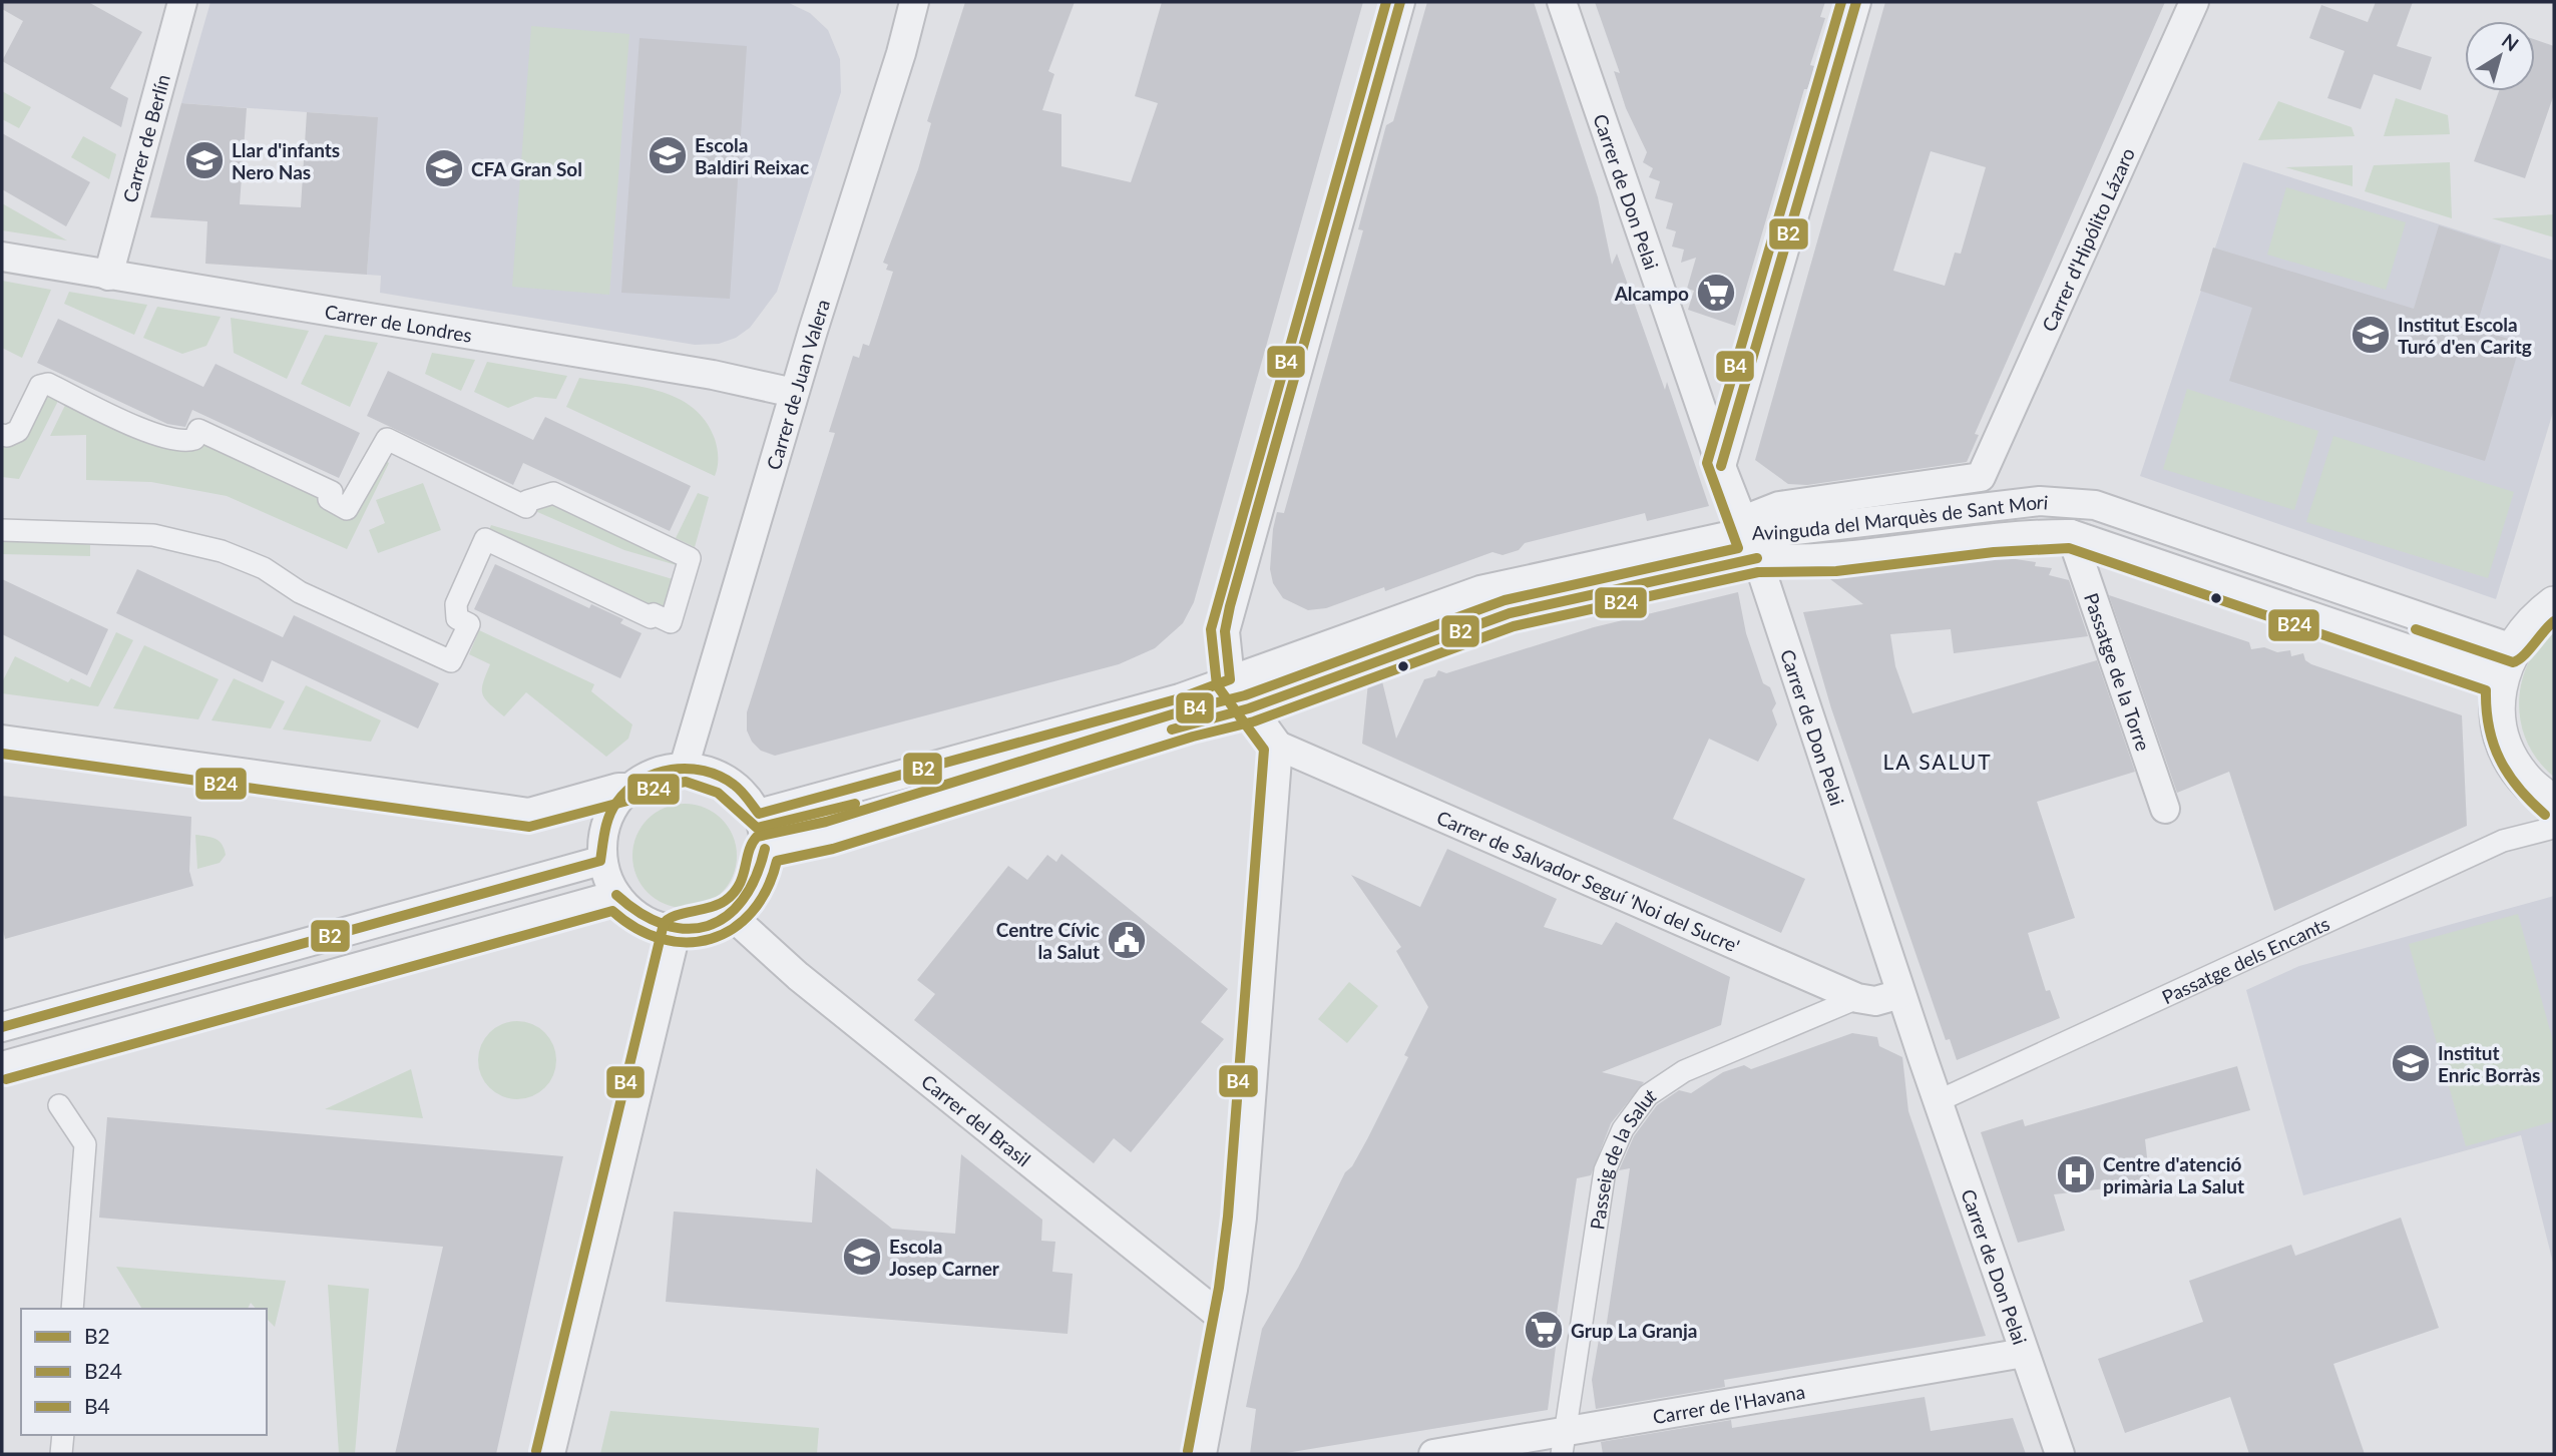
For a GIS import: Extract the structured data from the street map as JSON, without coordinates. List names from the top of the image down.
{
  "streets": {
    "street": [
      "Carrer de Berlín",
      "Carrer de Don Pelai",
      "Carrer d'Hipólito Lázaro",
      "Carrer de Londres",
      "Carrer de Juan Valera",
      "Avinguda del Marquès de Sant Mori",
      "Passatge de la Torre",
      "Carrer de Salvador Seguí 'Noi del Sucre'",
      "Passatge dels Encants",
      "Carrer del Brasil",
      "Passeig de la Salut",
      "Carrer de l'Havana"
    ]
  },
  "crossings": [
    ["Carrer de Berlín", "Carrer de Londres"],
    ["Carrer de Don Pelai", "Avinguda del Marquès de Sant Mori"],
    ["Carrer de Don Pelai", "Carrer de Salvador Seguí 'Noi del Sucre'"],
    ["Carrer de Don Pelai", "Passatge dels Encants"],
    ["Carrer de Don Pelai", "Carrer de l'Havana"],
    ["Carrer d'Hipólito Lázaro", "Avinguda del Marquès de Sant Mori"],
    ["Carrer de Londres", "Carrer de Juan Valera"],
    ["Carrer de Juan Valera", "Avinguda del Marquès de Sant Mori"],
    ["Carrer de Juan Valera", "Carrer del Brasil"],
    ["Avinguda del Marquès de Sant Mori", "Passatge de la Torre"],
    ["Avinguda del Marquès de Sant Mori", "Carrer del Brasil"],
    ["Carrer de Salvador Seguí 'Noi del Sucre'", "Passeig de la Salut"],
    ["Passeig de la Salut", "Carrer de l'Havana"]
  ],
  "districts": ["LA SALUT"],
  "places": {
    "school or university": [
      "Escola Baldiri Reixac",
      "Llar d'infants Nero Nas",
      "CFA Gran Sol",
      "Institut Escola Turó d'en Caritg",
      "Institut Enric Borràs",
      "Escola Josep Carner"
    ],
    "supermarket": ["Alcampo", "Grup La Granja"],
    "public building": ["Centre Cívic la Salut"],
    "hospital": ["Centre d'atenció primària La Salut"]
  },
  "lines": ["transit line B2", "transit line B4", "transit line B24"],
  "legend": ["B2", "B24", "B4"],
  "north": "top right"
}
